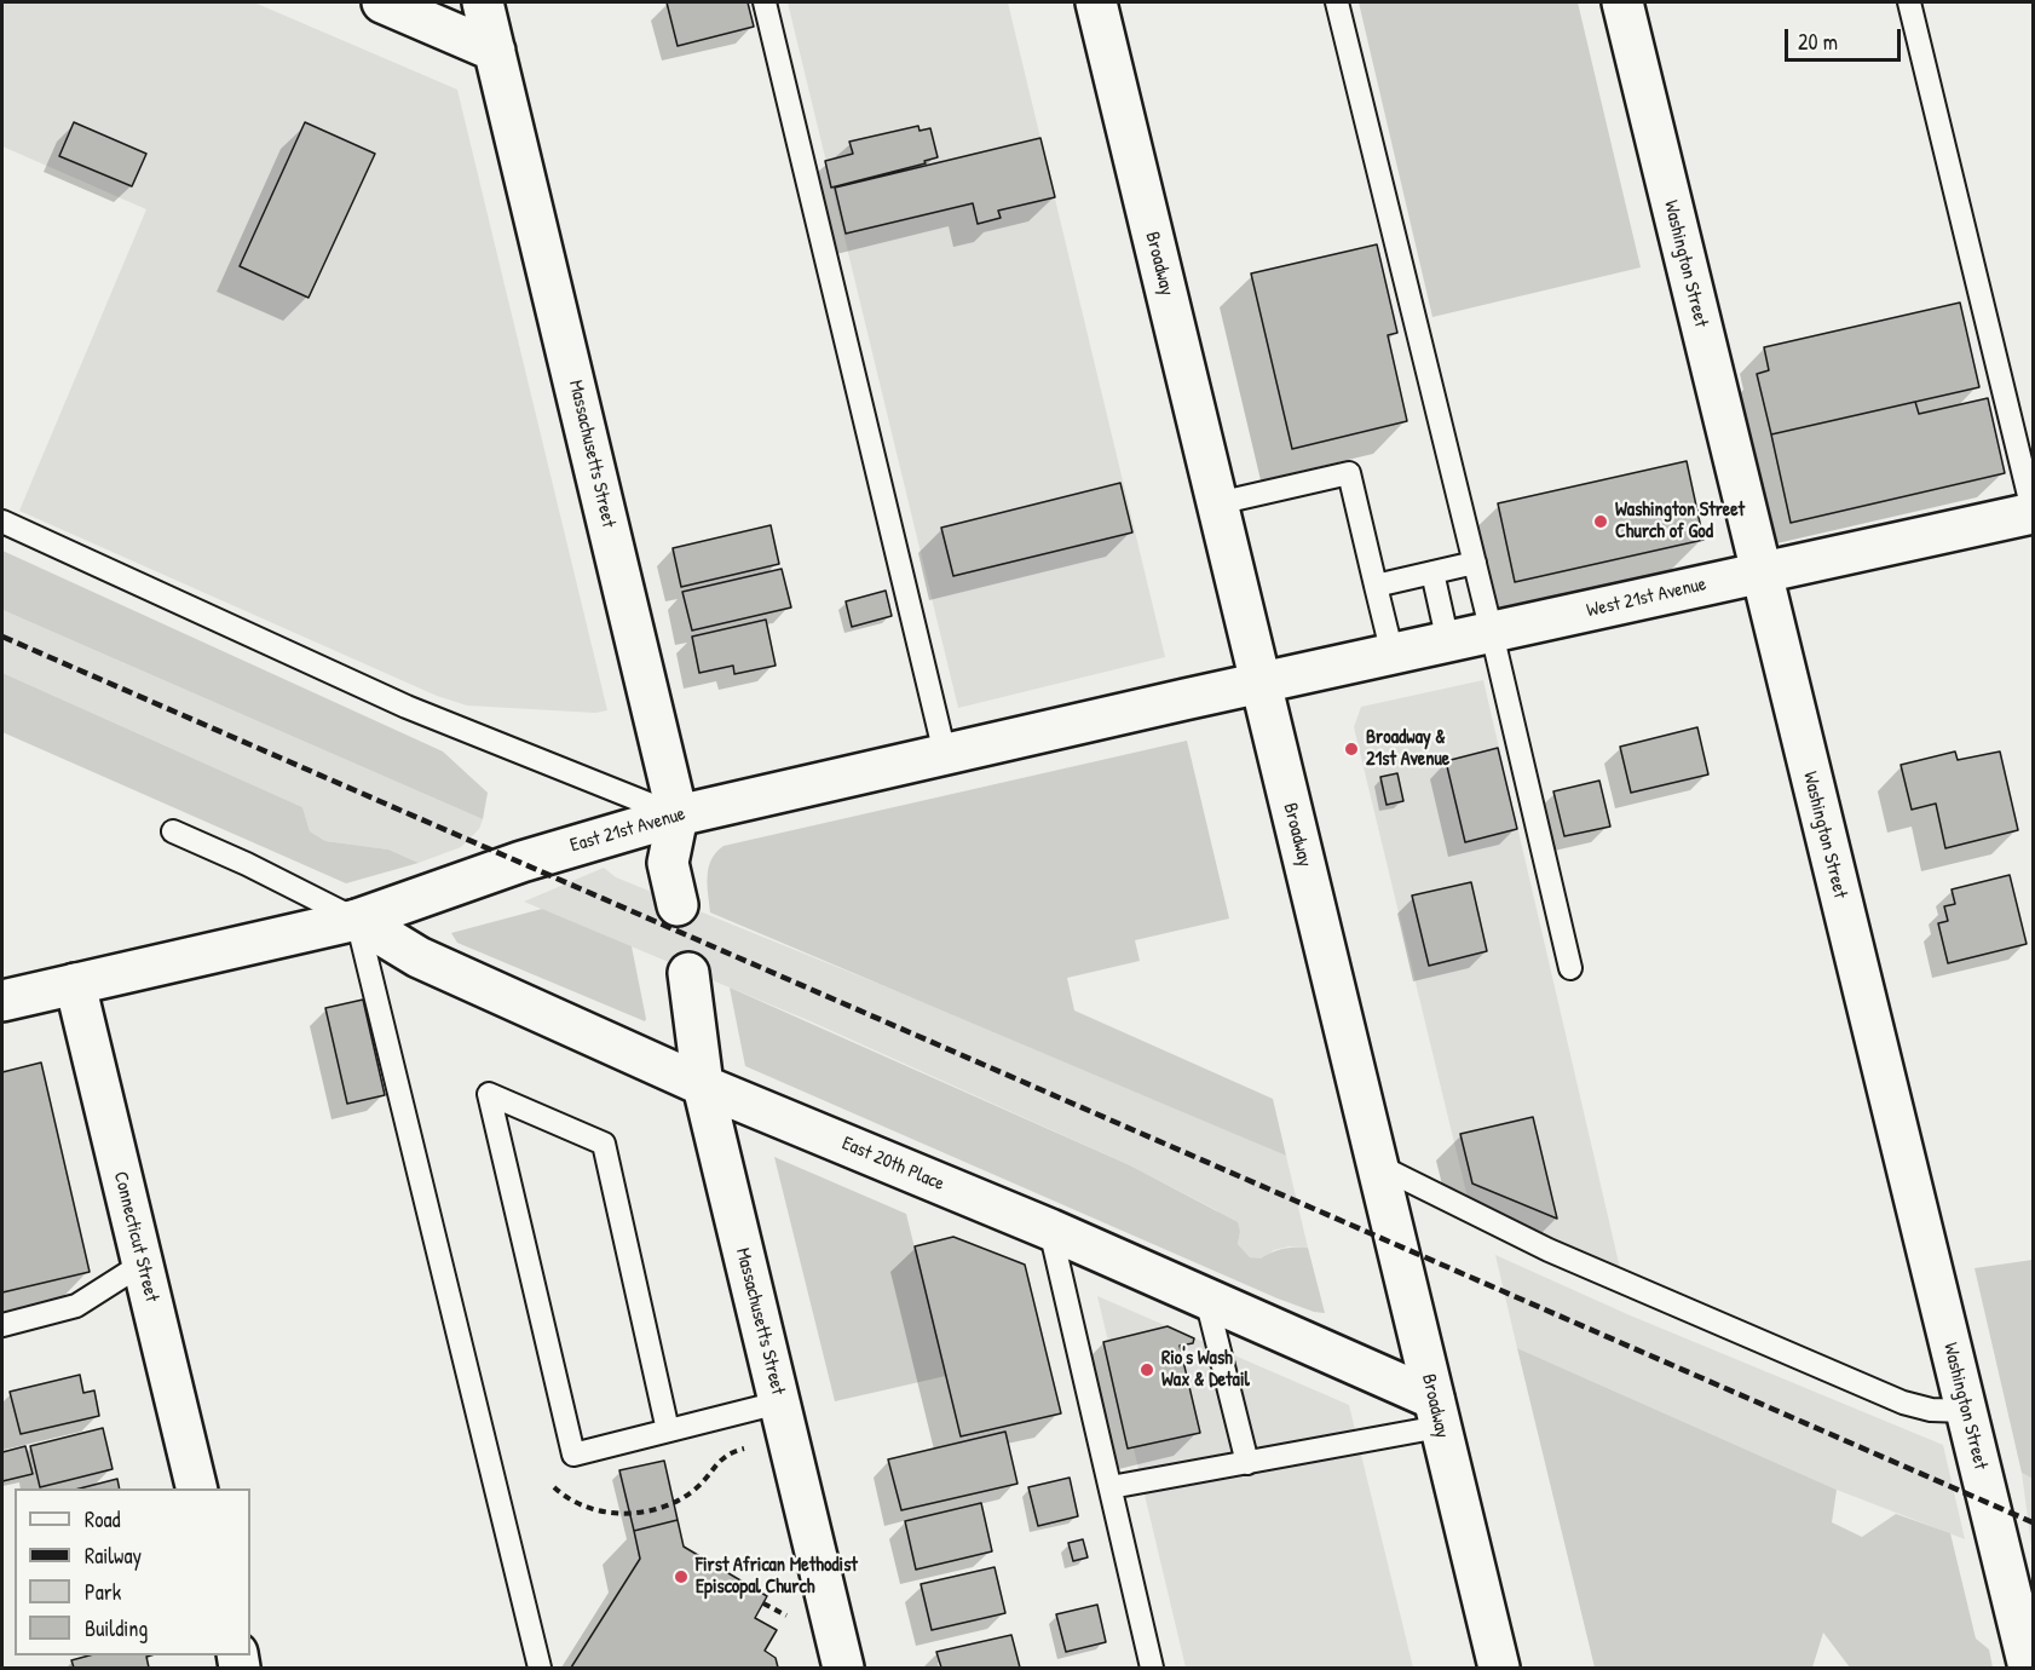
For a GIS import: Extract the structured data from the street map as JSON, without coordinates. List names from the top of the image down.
{
  "streets": {
    "street": [
      "Broadway",
      "Washington Street",
      "Massachusetts Street",
      "West 21st Avenue",
      "East 21st Avenue",
      "East 20th Place",
      "Connecticut Street"
    ]
  },
  "crossings": [
    ["Broadway", "West 21st Avenue"],
    ["Broadway", "East 21st Avenue"],
    ["Broadway", "East 20th Place"],
    ["Washington Street", "West 21st Avenue"],
    ["Massachusetts Street", "East 21st Avenue"],
    ["Massachusetts Street", "East 20th Place"],
    ["West 21st Avenue", "East 21st Avenue"],
    ["East 21st Avenue", "East 20th Place"],
    ["East 21st Avenue", "Connecticut Street"]
  ],
  "places": [
    "Washington Street Church of God",
    "Broadway & 21st Avenue",
    "Rio's Wash Wax & Detail",
    "First African Methodist Episcopal Church"
  ],
  "legend": [
    "Road",
    "Railway",
    "Park",
    "Building"
  ],
  "scale_bar": "20 m"
}
